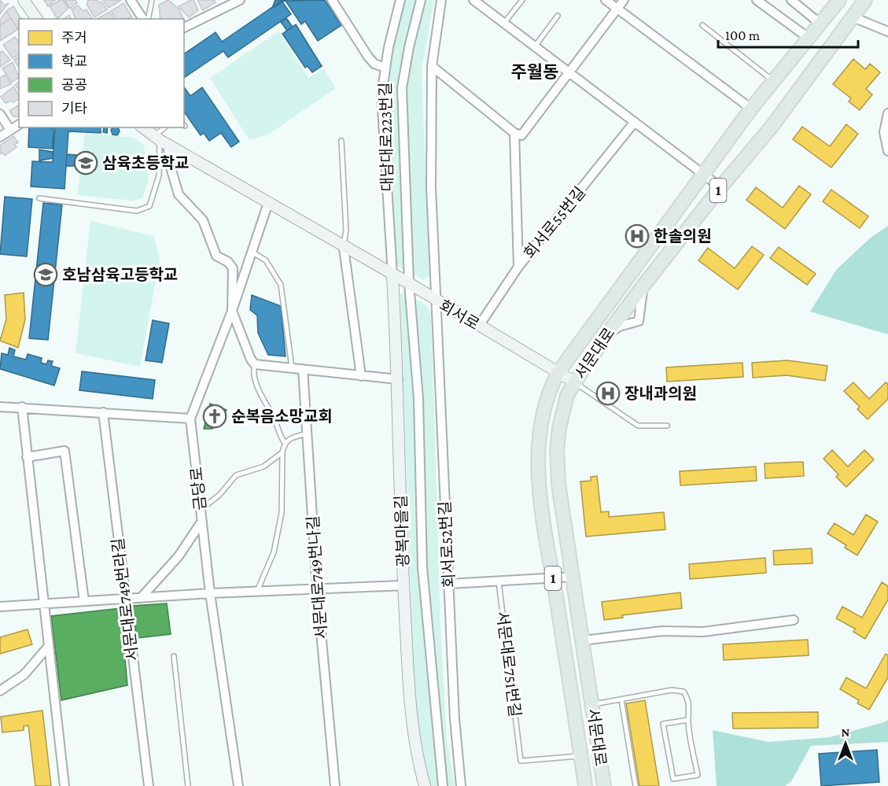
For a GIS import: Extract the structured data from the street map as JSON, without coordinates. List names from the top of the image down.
{
  "streets": {
    "main road": ["1", "서문대로"],
    "street": [
      "대남대로223번길",
      "회서로55번길",
      "회서로",
      "금당로",
      "광복마을길",
      "회서로52번길",
      "서문대로749번나길",
      "서문대로749번라길"
    ],
    "lane": ["서문대로751번길"]
  },
  "crossings": [
    ["대남대로223번길", "회서로"],
    ["대남대로223번길", "광복마을길"],
    ["회서로55번길", "회서로"],
    ["회서로", "서문대로"],
    ["회서로", "금당로"],
    ["회서로", "광복마을길"],
    ["회서로", "회서로52번길"],
    ["서문대로", "서문대로751번길"]
  ],
  "districts": ["주월동"],
  "places": {
    "school or university": ["삼육초등학교", "호남삼육고등학교"],
    "hospital": ["한솔의원", "장내과의원"],
    "church": ["순복음소망교회"]
  },
  "legend": [
    "주거",
    "학교",
    "공공",
    "기타"
  ],
  "scale_bar": "100 m",
  "north": "top"
}
